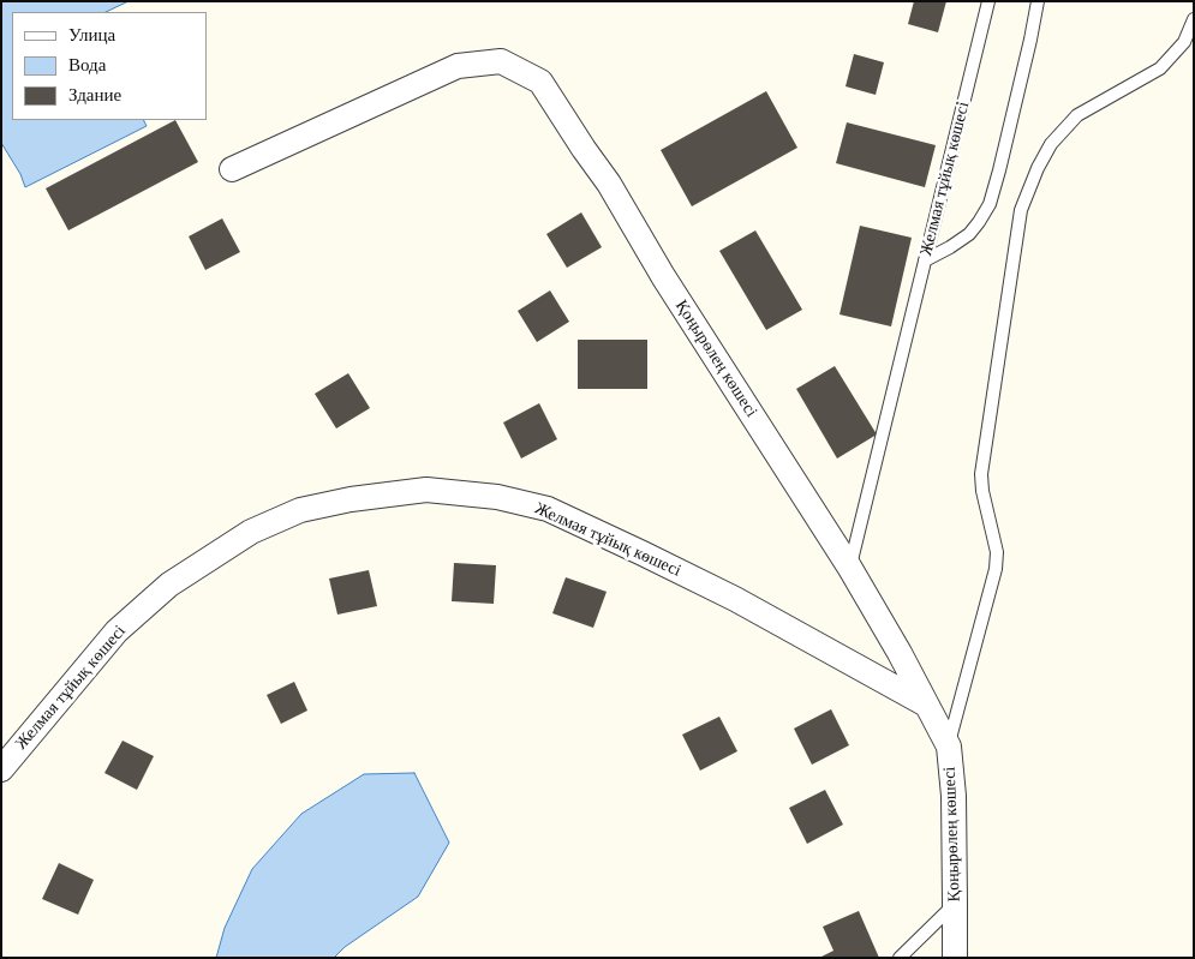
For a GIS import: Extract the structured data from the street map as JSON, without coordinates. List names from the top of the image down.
{
  "streets": {
    "street": ["Желмая тұйық көшесі", "Қоңырөлең көшесі"]
  },
  "crossings": [
    ["Желмая тұйық көшесі", "Қоңырөлең көшесі"]
  ],
  "legend": ["Улица", "Вода", "Здание"]
}
